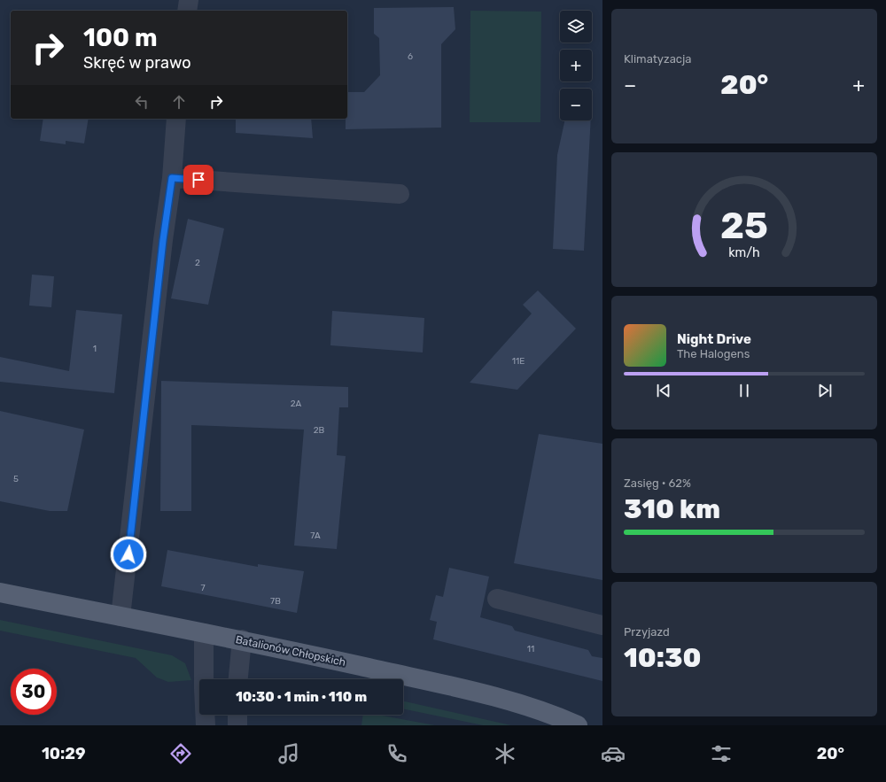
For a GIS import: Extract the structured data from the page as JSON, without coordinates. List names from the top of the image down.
{
  "streets": {
    "main road": ["Batalionów Chłopskich"]
  },
  "house_numbers": [
    "6",
    "2",
    "1",
    "11E",
    "2A",
    "2B",
    "5",
    "7A",
    "7",
    "7B",
    "11"
  ],
  "page": {
    "tile": [
      "Klimatyzacja",
      ["Zasięg · 62%", "310 km"],
      ["Przyjazd", "10:30"]
    ],
    "map_buttons": ["+", "−"],
    "turn": ["100 m", "Skręć w prawo"],
    "heat": ["−", "20°", "+"],
    "song": ["Night Drive", "The Halogens"],
    "limit": "30",
    "trip": "10:30 · 1 min · 110 m",
    "tabs": ["10:29", "20°"],
    "gauge": ["25", "km/h"]
  }
}
